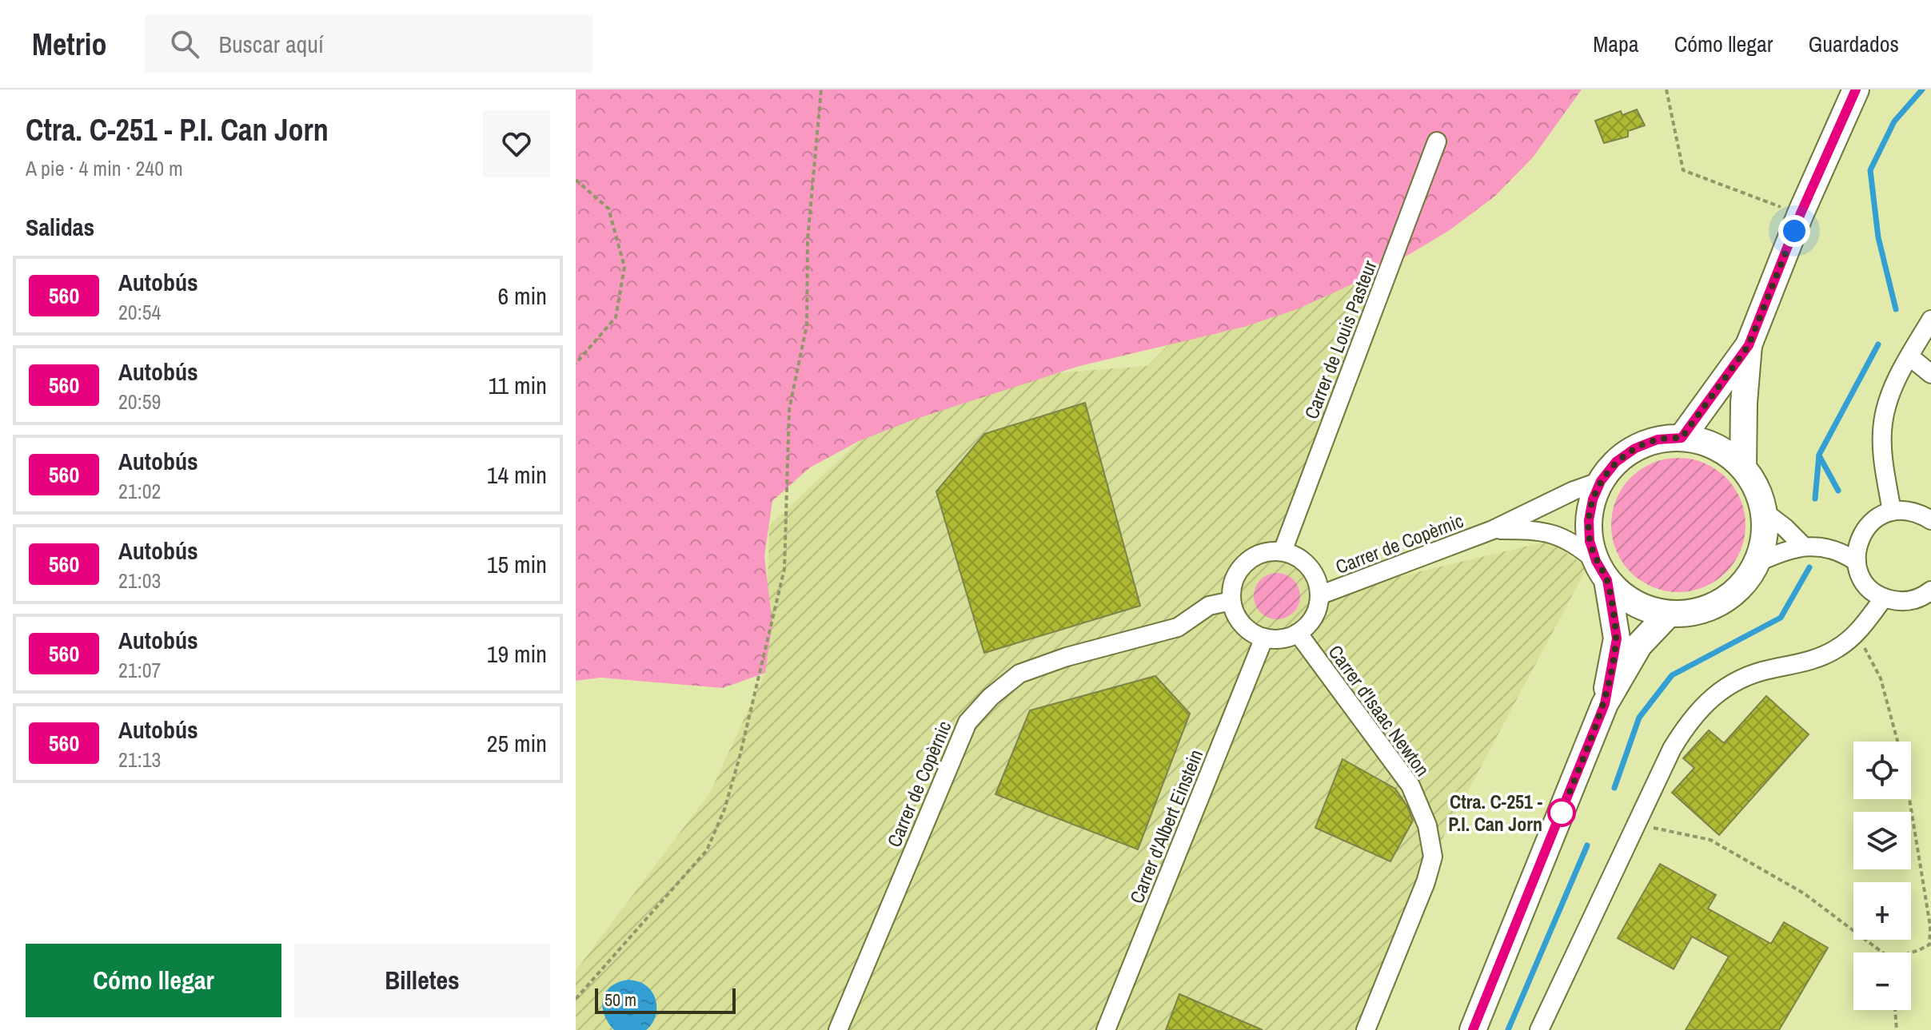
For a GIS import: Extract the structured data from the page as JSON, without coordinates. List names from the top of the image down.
{
  "streets": {
    "street": [
      "Carrer de Louis Pasteur",
      "Carrer de Copèrnic",
      "Carrer d'Isaac Newton",
      "Carrer d'Albert Einstein"
    ]
  },
  "crossings": [
    ["Carrer de Louis Pasteur", "Carrer de Copèrnic"],
    ["Carrer de Louis Pasteur", "Carrer d'Isaac Newton"],
    ["Carrer de Louis Pasteur", "Carrer d'Albert Einstein"],
    ["Carrer de Copèrnic", "Carrer d'Isaac Newton"],
    ["Carrer de Copèrnic", "Carrer d'Albert Einstein"],
    ["Carrer d'Isaac Newton", "Carrer d'Albert Einstein"]
  ],
  "places": ["Ctra. C-251 - P.I. Can Jorn"],
  "lines": ["bus line 560"],
  "scale_bar": "50 m",
  "page": {
    "header": "Metrio",
    "search": "Buscar aquí",
    "nav": ["Mapa", "Cómo llegar", "Guardados"],
    "heading": [
      ["Ctra. C-251 - P.I. Can Jorn", "A pie · 4 min · 240 m"],
      "Salidas"
    ],
    "list": [
      {
        "mark": "560",
        "name": "Autobús",
        "note": "20:54",
        "value": "6 min"
      },
      {
        "mark": "560",
        "name": "Autobús",
        "note": "20:59",
        "value": "11 min"
      },
      {
        "mark": "560",
        "name": "Autobús",
        "note": "21:02",
        "value": "14 min"
      },
      {
        "mark": "560",
        "name": "Autobús",
        "note": "21:03",
        "value": "15 min"
      },
      {
        "mark": "560",
        "name": "Autobús",
        "note": "21:07",
        "value": "19 min"
      },
      {
        "mark": "560",
        "name": "Autobús",
        "note": "21:13",
        "value": "25 min"
      }
    ],
    "map_buttons": ["+", "−"],
    "buttons": ["Cómo llegar", "Billetes"],
    "scale": "50 m"
  }
}
